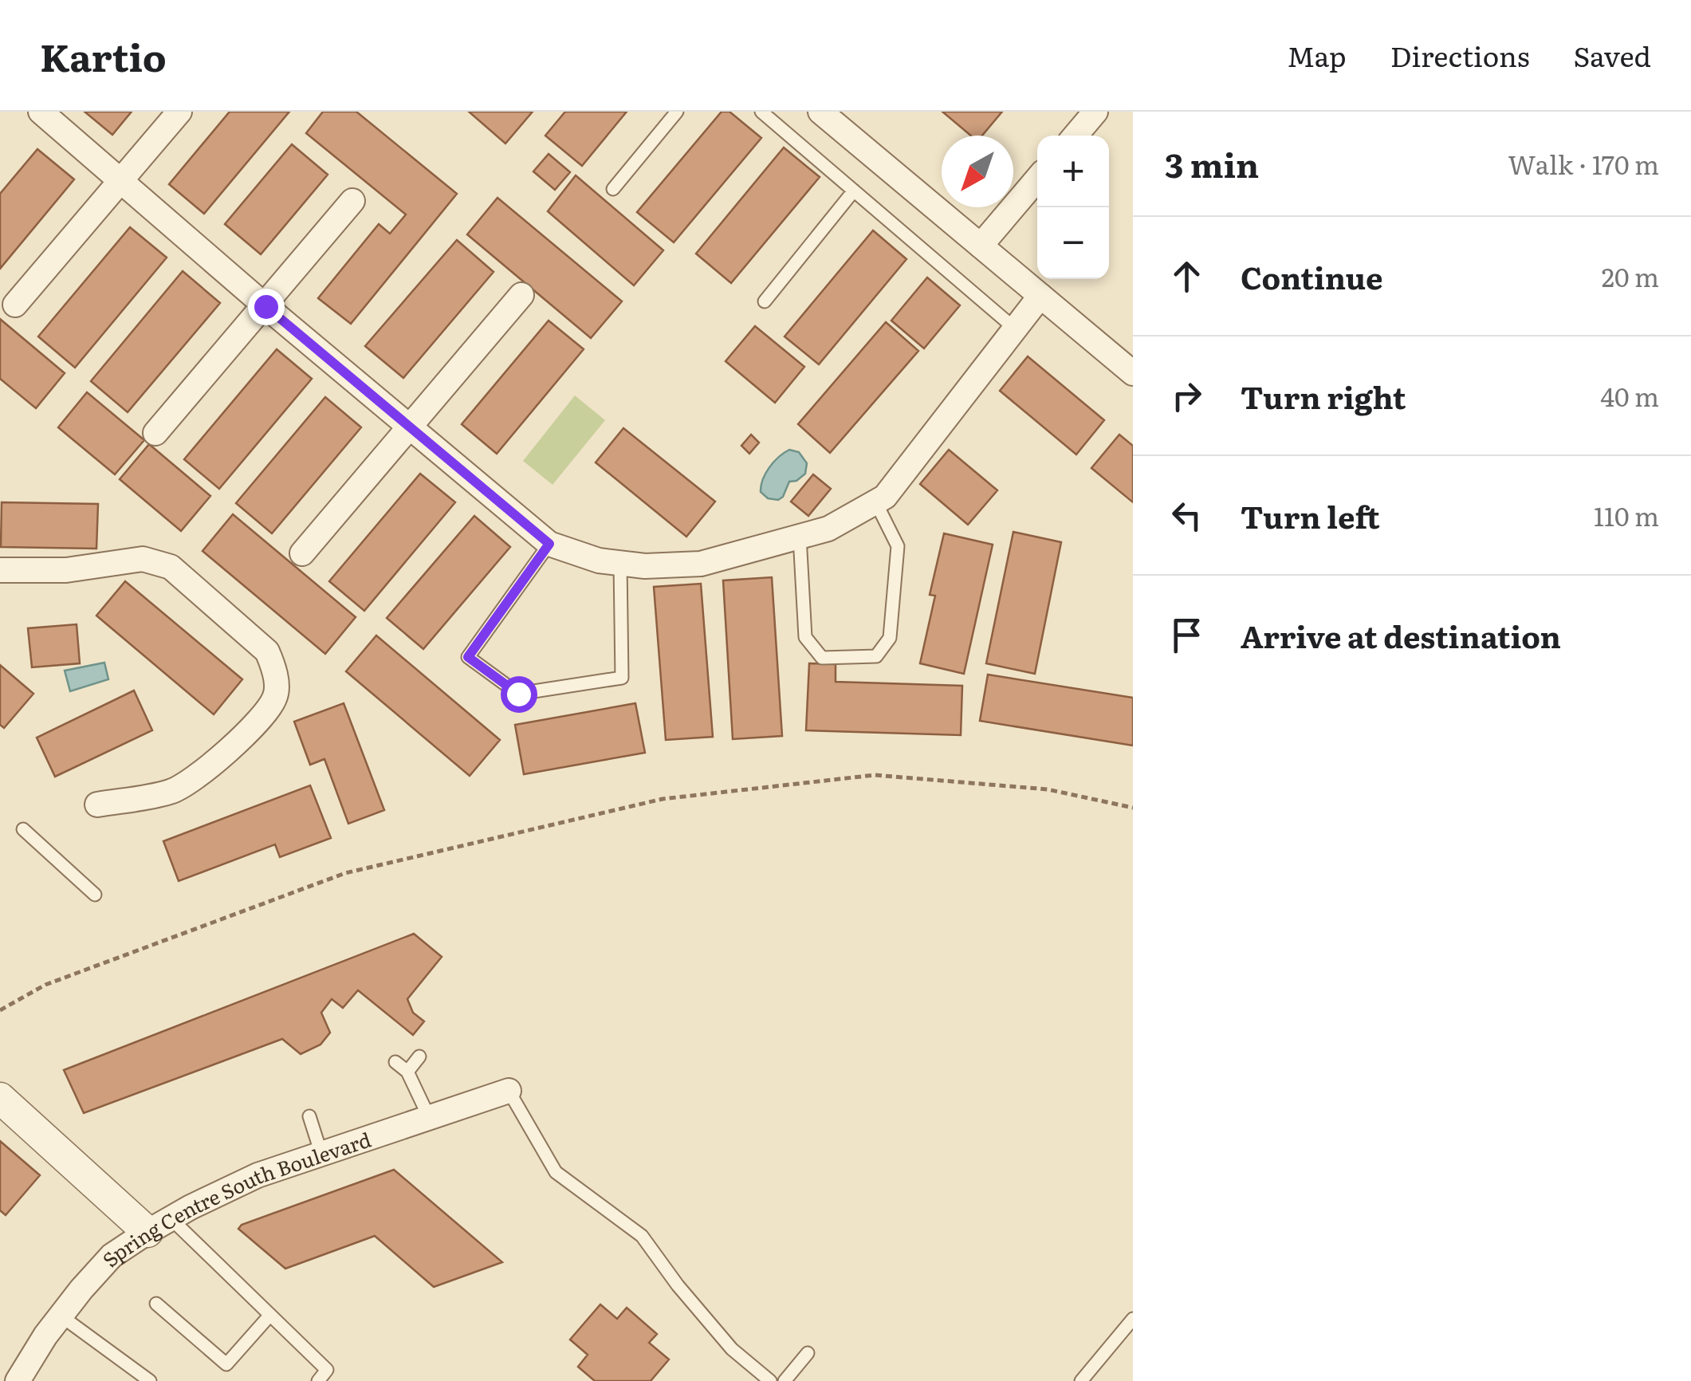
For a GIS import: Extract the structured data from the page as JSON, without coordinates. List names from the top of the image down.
{
  "streets": {
    "street": ["Spring Centre South Boulevard"]
  },
  "north": "bottom left",
  "page": {
    "header": "Kartio",
    "nav": ["Map", "Directions", "Saved"],
    "heading": ["3 min", "Walk · 170 m"],
    "map_buttons": ["+", "−"],
    "list": [
      ["Continue", "20 m"],
      ["Turn right", "40 m"],
      ["Turn left", "110 m"],
      "Arrive at destination"
    ]
  }
}
